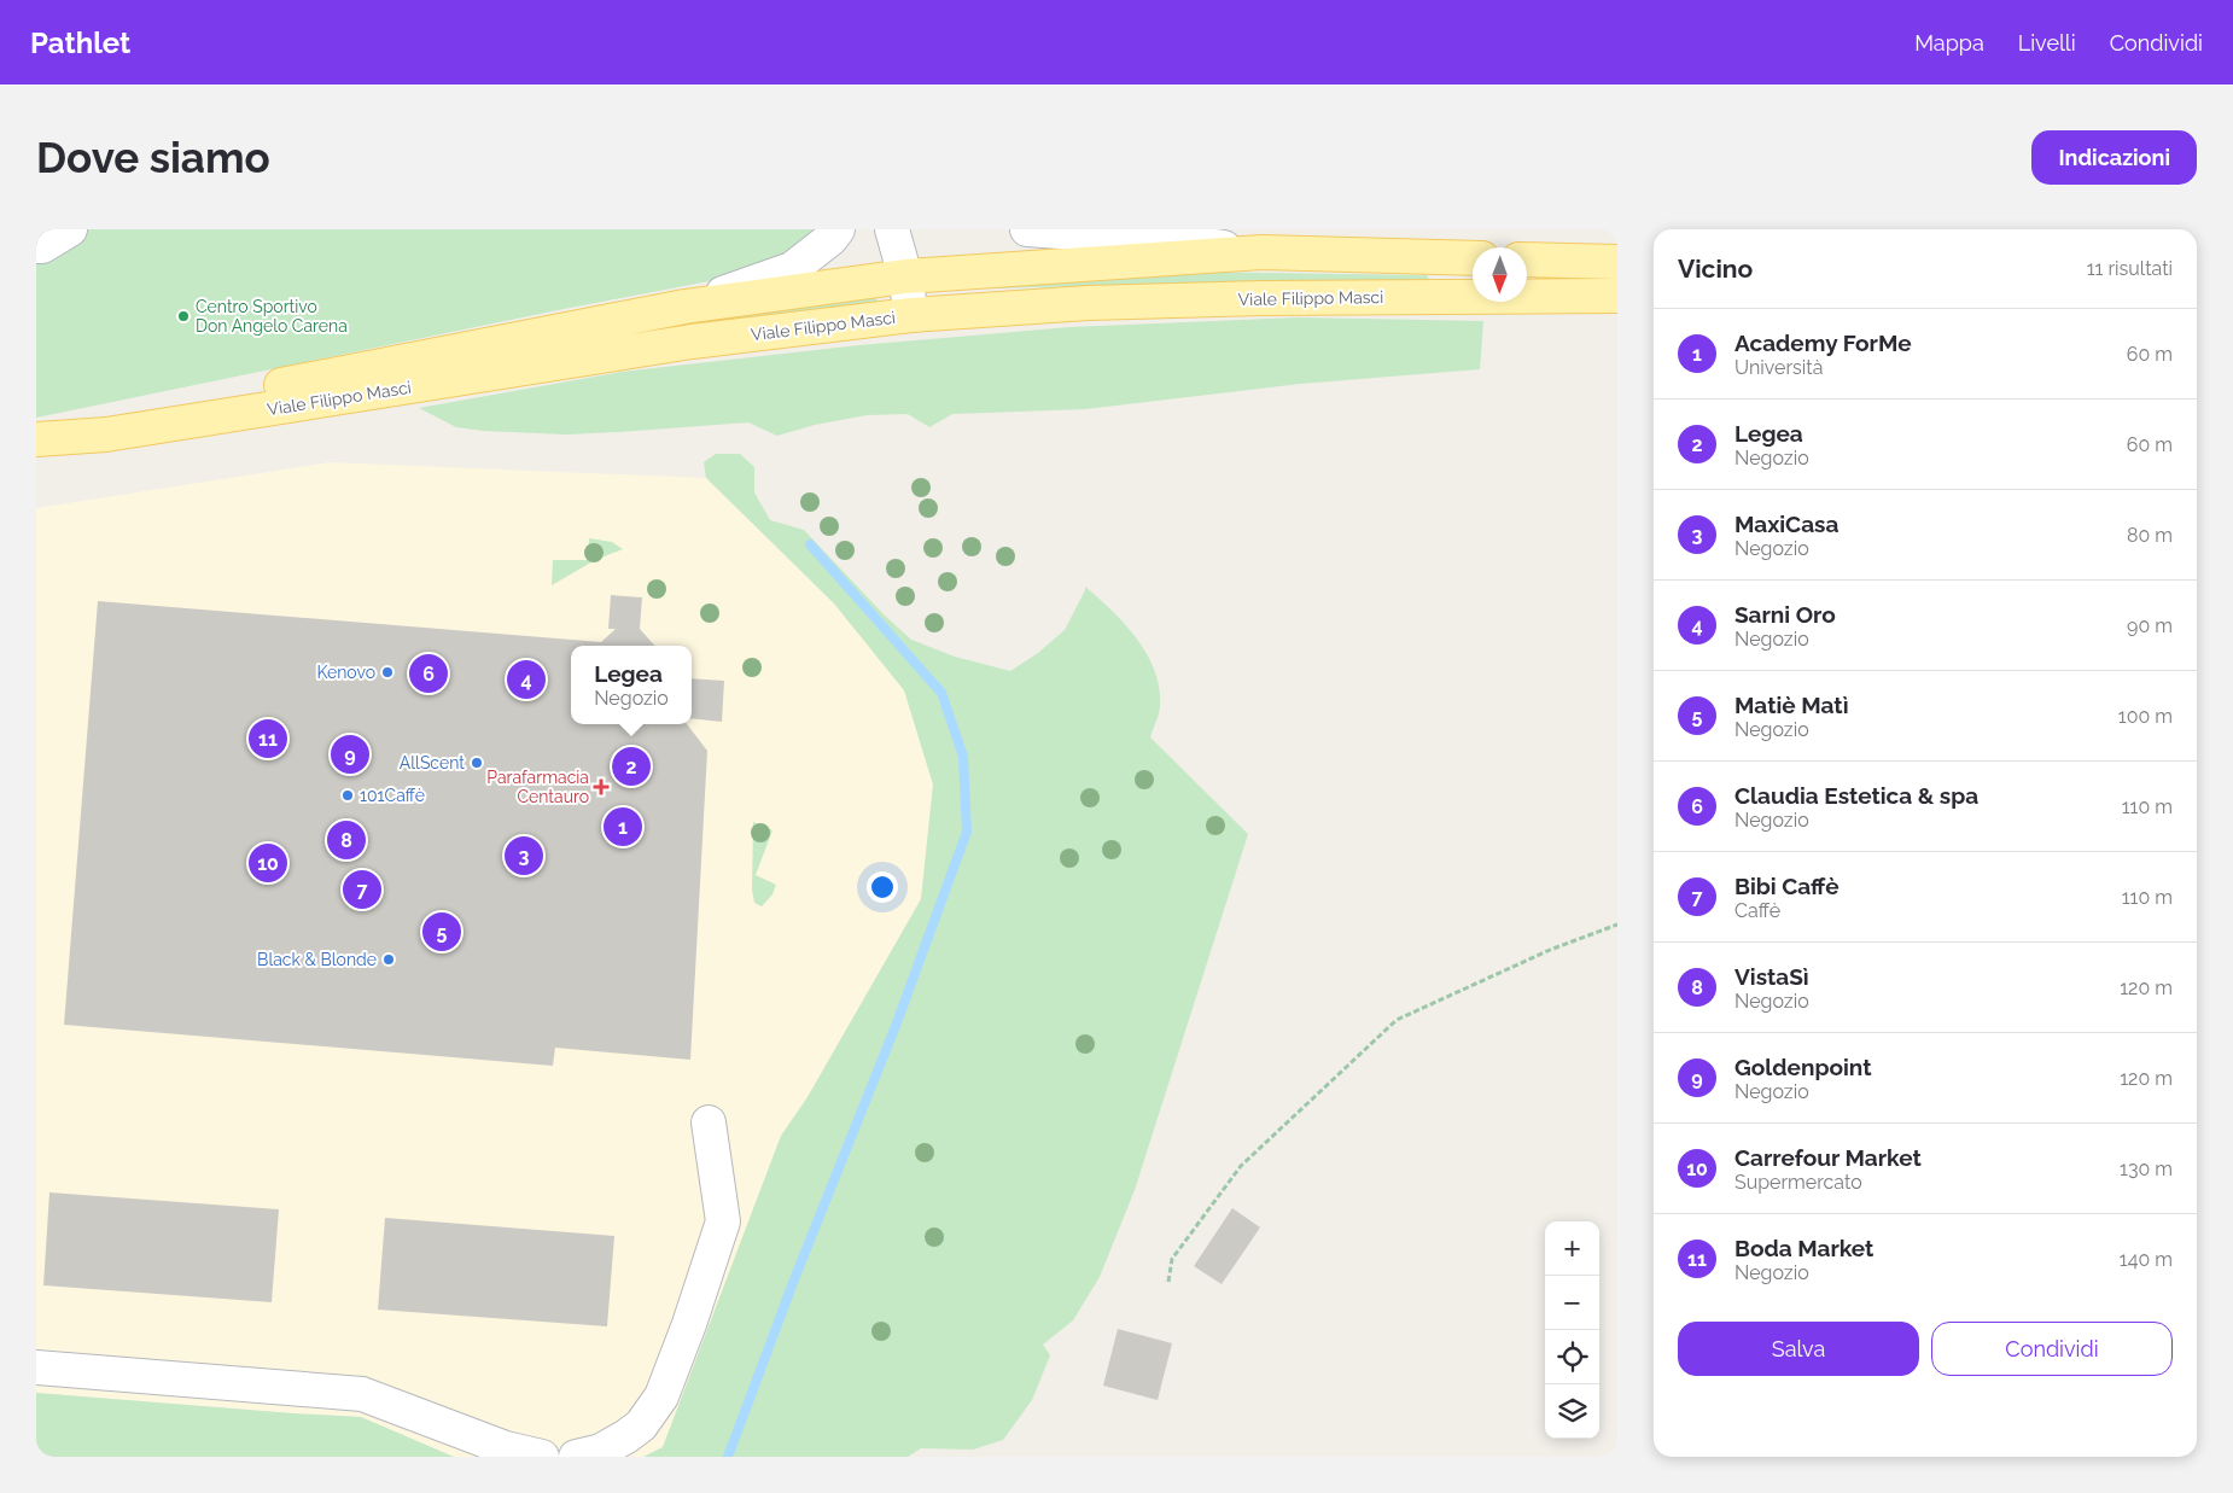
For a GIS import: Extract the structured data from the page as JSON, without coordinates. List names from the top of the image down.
{
  "streets": {
    "main road": ["Viale Filippo Masci"]
  },
  "places": {
    "other": [
      "Centro Sportivo Don Angelo Carena",
      "Kenovo",
      "AllScent",
      "101Caffè",
      "Black & Blonde"
    ],
    "health": ["Parafarmacia Centauro"]
  },
  "north": "bottom",
  "page": {
    "header": "Pathlet",
    "nav": ["Mappa", "Livelli", "Condividi"],
    "buttons": [
      "Indicazioni",
      ["Salva", "Condividi"]
    ],
    "title": "Dove siamo",
    "heading": ["Vicino", "11 risultati"],
    "list": [
      {
        "mark": "1",
        "name": "Academy ForMe",
        "note": "Università",
        "value": "60 m"
      },
      {
        "mark": "2",
        "name": "Legea",
        "note": "Negozio",
        "value": "60 m"
      },
      {
        "mark": "3",
        "name": "MaxiCasa",
        "note": "Negozio",
        "value": "80 m"
      },
      {
        "mark": "4",
        "name": "Sarni Oro",
        "note": "Negozio",
        "value": "90 m"
      },
      {
        "mark": "5",
        "name": "Matiè Matì",
        "note": "Negozio",
        "value": "100 m"
      },
      {
        "mark": "6",
        "name": "Claudia Estetica & spa",
        "note": "Negozio",
        "value": "110 m"
      },
      {
        "mark": "7",
        "name": "Bibi Caffè",
        "note": "Caffè",
        "value": "110 m"
      },
      {
        "mark": "8",
        "name": "VistaSì",
        "note": "Negozio",
        "value": "120 m"
      },
      {
        "mark": "9",
        "name": "Goldenpoint",
        "note": "Negozio",
        "value": "120 m"
      },
      {
        "mark": "10",
        "name": "Carrefour Market",
        "note": "Supermercato",
        "value": "130 m"
      },
      {
        "mark": "11",
        "name": "Boda Market",
        "note": "Negozio",
        "value": "140 m"
      }
    ],
    "popup": ["Legea", "Negozio"],
    "pins": [
      "6",
      "4",
      "11",
      "9",
      "2",
      "1",
      "8",
      "3",
      "10",
      "7",
      "5"
    ],
    "map_buttons": ["+", "−"]
  }
}
